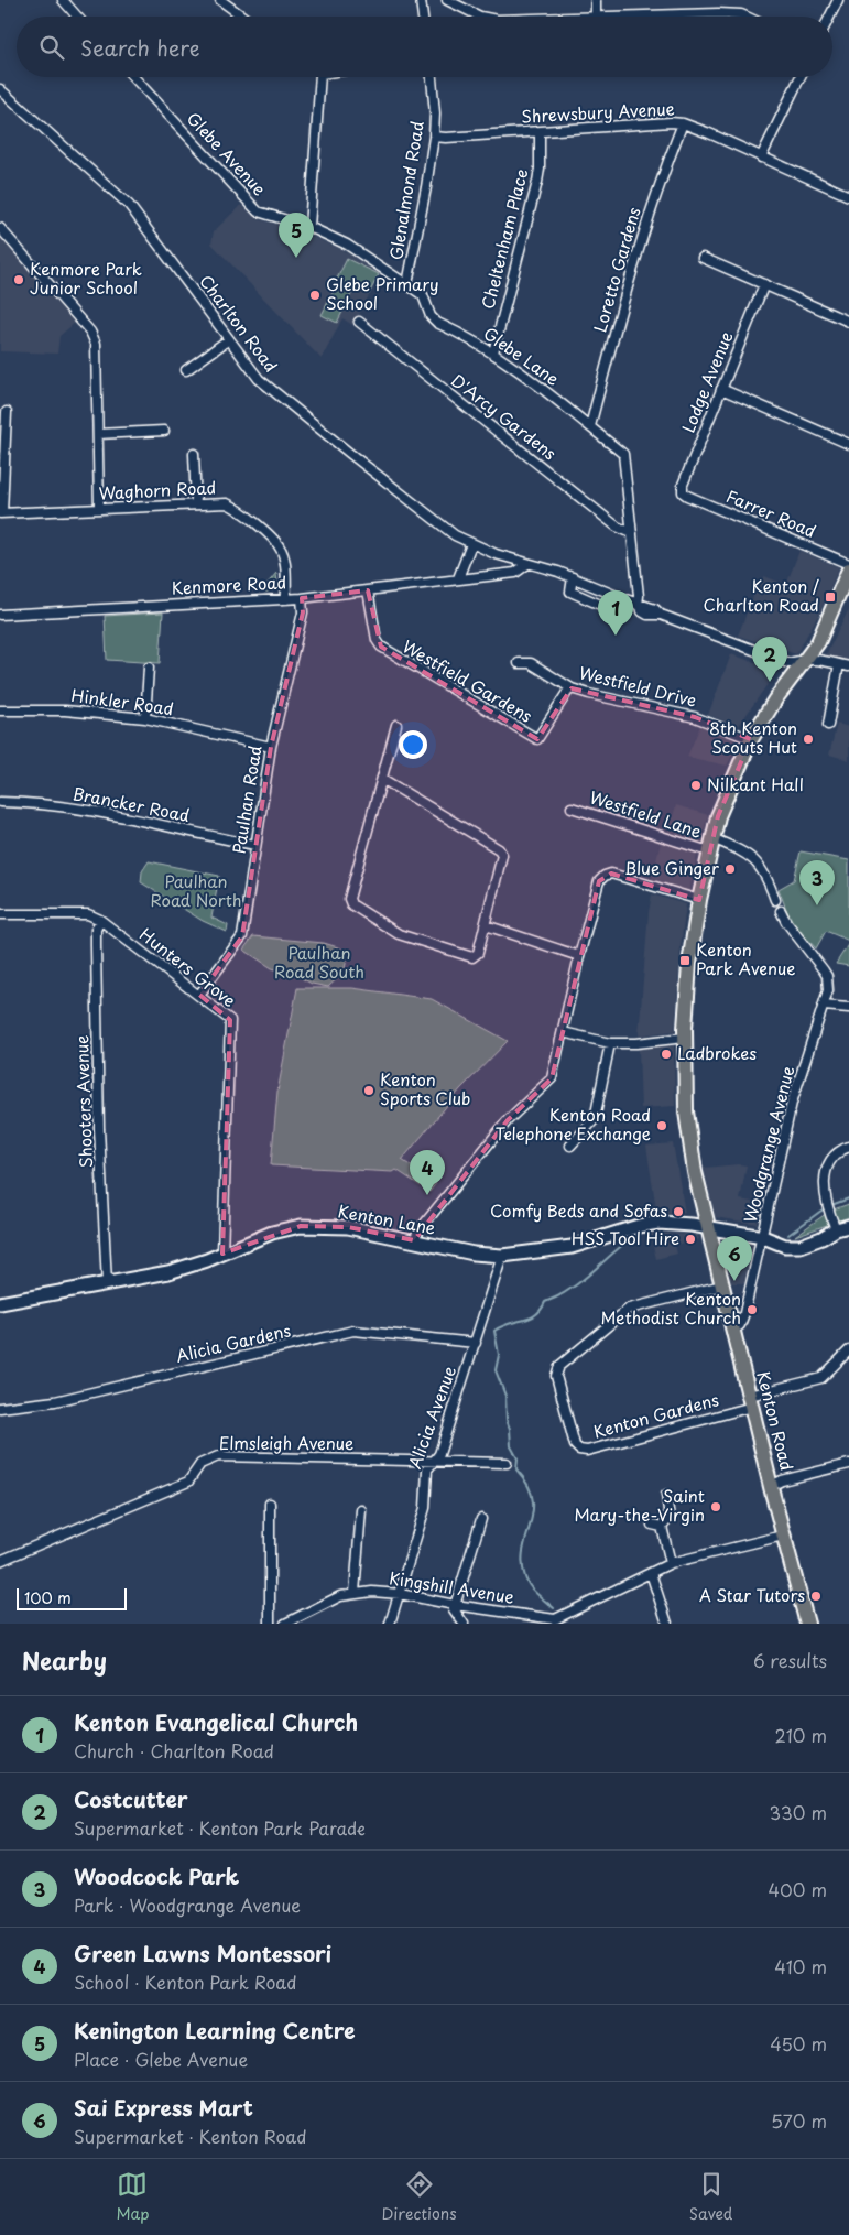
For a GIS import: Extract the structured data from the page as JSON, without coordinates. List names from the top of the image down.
{
  "streets": {
    "main road": ["Kenton Road"],
    "street": [
      "Shrewsbury Avenue",
      "Glebe Avenue",
      "Glenalmond Road",
      "Cheltenham Place",
      "Loretto Gardens",
      "Charlton Road",
      "Glebe Lane",
      "Lodge Avenue",
      "D'Arcy Gardens",
      "Waghorn Road",
      "Farrer Road",
      "Kenmore Road",
      "Westfield Gardens",
      "Westfield Drive",
      "Hinkler Road",
      "Paulhan Road",
      "Brancker Road",
      "Westfield Lane",
      "Hunters Grove",
      "Shooters Avenue",
      "Woodgrange Avenue",
      "Kenton Lane",
      "Alicia Gardens",
      "Kenton Gardens",
      "Alicia Avenue",
      "Elmsleigh Avenue",
      "Kingshill Avenue"
    ]
  },
  "crossings": [
    ["Shrewsbury Avenue", "Glenalmond Road"],
    ["Shrewsbury Avenue", "Cheltenham Place"],
    ["Shrewsbury Avenue", "Loretto Gardens"],
    ["Glebe Avenue", "Glenalmond Road"],
    ["Glebe Avenue", "Glebe Lane"],
    ["Glenalmond Road", "Glebe Lane"],
    ["Cheltenham Place", "Glebe Lane"],
    ["Loretto Gardens", "Glebe Lane"],
    ["Charlton Road", "Kenmore Road"],
    ["Charlton Road", "Kenton Road"],
    ["Glebe Lane", "D'Arcy Gardens"],
    ["Lodge Avenue", "Farrer Road"],
    ["Waghorn Road", "Kenmore Road"],
    ["Kenmore Road", "Westfield Gardens"],
    ["Kenmore Road", "Paulhan Road"],
    ["Westfield Gardens", "Westfield Drive"],
    ["Westfield Drive", "Kenton Road"],
    ["Hinkler Road", "Paulhan Road"],
    ["Paulhan Road", "Brancker Road"],
    ["Paulhan Road", "Hunters Grove"],
    ["Westfield Lane", "Kenton Road"],
    ["Hunters Grove", "Shooters Avenue"],
    ["Hunters Grove", "Kenton Lane"],
    ["Shooters Avenue", "Kenton Lane"],
    ["Woodgrange Avenue", "Kenton Lane"],
    ["Woodgrange Avenue", "Kenton Road"],
    ["Kenton Lane", "Alicia Avenue"],
    ["Kenton Lane", "Kenton Road"],
    ["Alicia Gardens", "Alicia Avenue"],
    ["Kenton Gardens", "Kenton Road"],
    ["Alicia Avenue", "Elmsleigh Avenue"],
    ["Alicia Avenue", "Kingshill Avenue"]
  ],
  "parks": ["Paulhan Road North", "Paulhan Road South"],
  "places": {
    "other": [
      "Kenmore Park Junior School",
      "Glebe Primary School",
      "8th Kenton Scouts Hut",
      "Nilkant Hall",
      "Blue Ginger",
      "Ladbrokes",
      "Kenton Sports Club",
      "Kenton Road Telephone Exchange",
      "Comfy Beds and Sofas",
      "HSS Tool Hire",
      "Kenton Methodist Church",
      "Saint Mary-the-Virgin",
      "A Star Tutors"
    ],
    "transit": ["Kenton / Charlton Road", "Kenton Park Avenue"]
  },
  "scale_bar": "100 m",
  "page": {
    "search": "Search here",
    "pins": [
      "5",
      "1",
      "2",
      "3",
      "4",
      "6"
    ],
    "scale": "100 m",
    "heading": ["Nearby", "6 results"],
    "list": [
      {
        "mark": "1",
        "name": "Kenton Evangelical Church",
        "note": "Church · Charlton Road",
        "value": "210 m"
      },
      {
        "mark": "2",
        "name": "Costcutter",
        "note": "Supermarket · Kenton Park Parade",
        "value": "330 m"
      },
      {
        "mark": "3",
        "name": "Woodcock Park",
        "note": "Park · Woodgrange Avenue",
        "value": "400 m"
      },
      {
        "mark": "4",
        "name": "Green Lawns Montessori",
        "note": "School · Kenton Park Road",
        "value": "410 m"
      },
      {
        "mark": "5",
        "name": "Kenington Learning Centre",
        "note": "Place · Glebe Avenue",
        "value": "450 m"
      },
      {
        "mark": "6",
        "name": "Sai Express Mart",
        "note": "Supermarket · Kenton Road",
        "value": "570 m"
      }
    ],
    "nav": ["Map", "Directions", "Saved"]
  }
}
